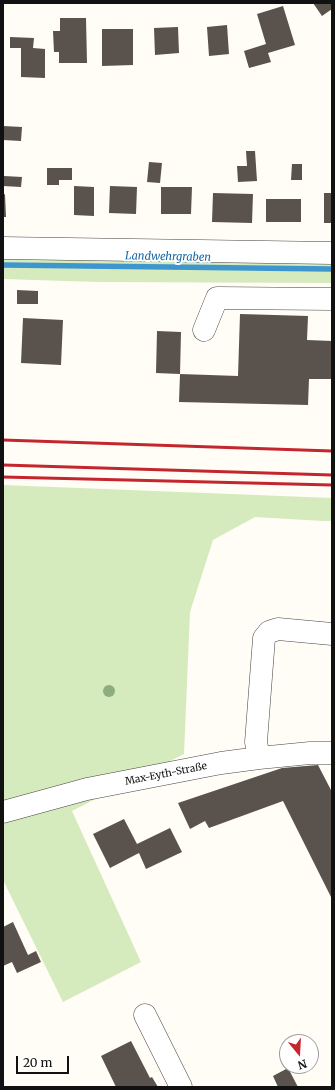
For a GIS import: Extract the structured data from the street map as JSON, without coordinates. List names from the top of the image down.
{
  "streets": {
    "street": ["Max-Eyth-Straße"]
  },
  "water": ["Landwehrgraben"],
  "scale_bar": "20 m",
  "north": "bottom"
}
